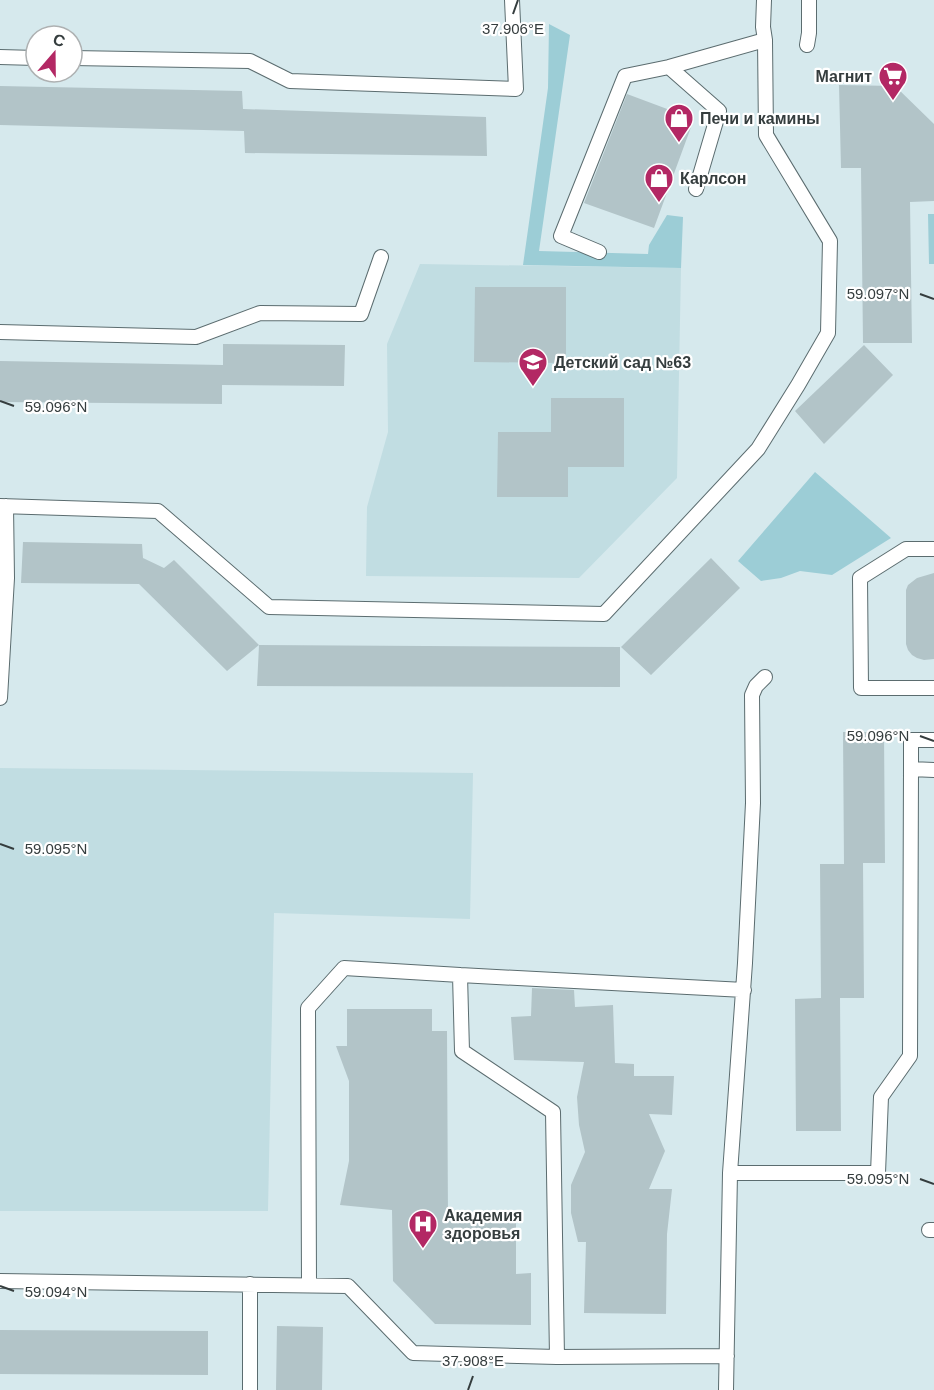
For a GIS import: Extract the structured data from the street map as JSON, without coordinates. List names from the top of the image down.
{
  "places": {
    "supermarket": ["Магнит"],
    "shop": ["Печи и камины", "Карлсон"],
    "school or university": ["Детский сад №63"],
    "hospital": ["Академия здоровья"]
  },
  "north": "top",
  "coordinates": [
    "37.906°E",
    "59.097°N",
    "59.096°N",
    "59.095°N",
    "59.094°N",
    "37.908°E"
  ]
}
